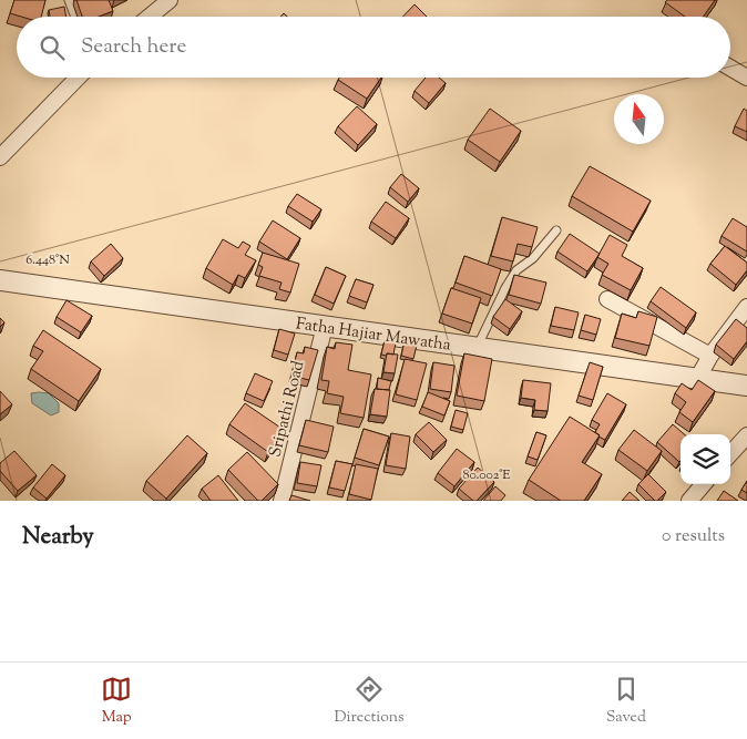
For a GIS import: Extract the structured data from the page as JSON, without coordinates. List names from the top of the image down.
{
  "streets": {
    "street": ["Fatha Hajiar Mawatha", "Sripathi Road"]
  },
  "crossings": [
    ["Fatha Hajiar Mawatha", "Sripathi Road"]
  ],
  "north": "top",
  "page": {
    "search": "Search here",
    "heading": ["Nearby", "0 results"],
    "nav": ["Map", "Directions", "Saved"]
  },
  "coordinates": ["6.448°N", "80.002°E"]
}
